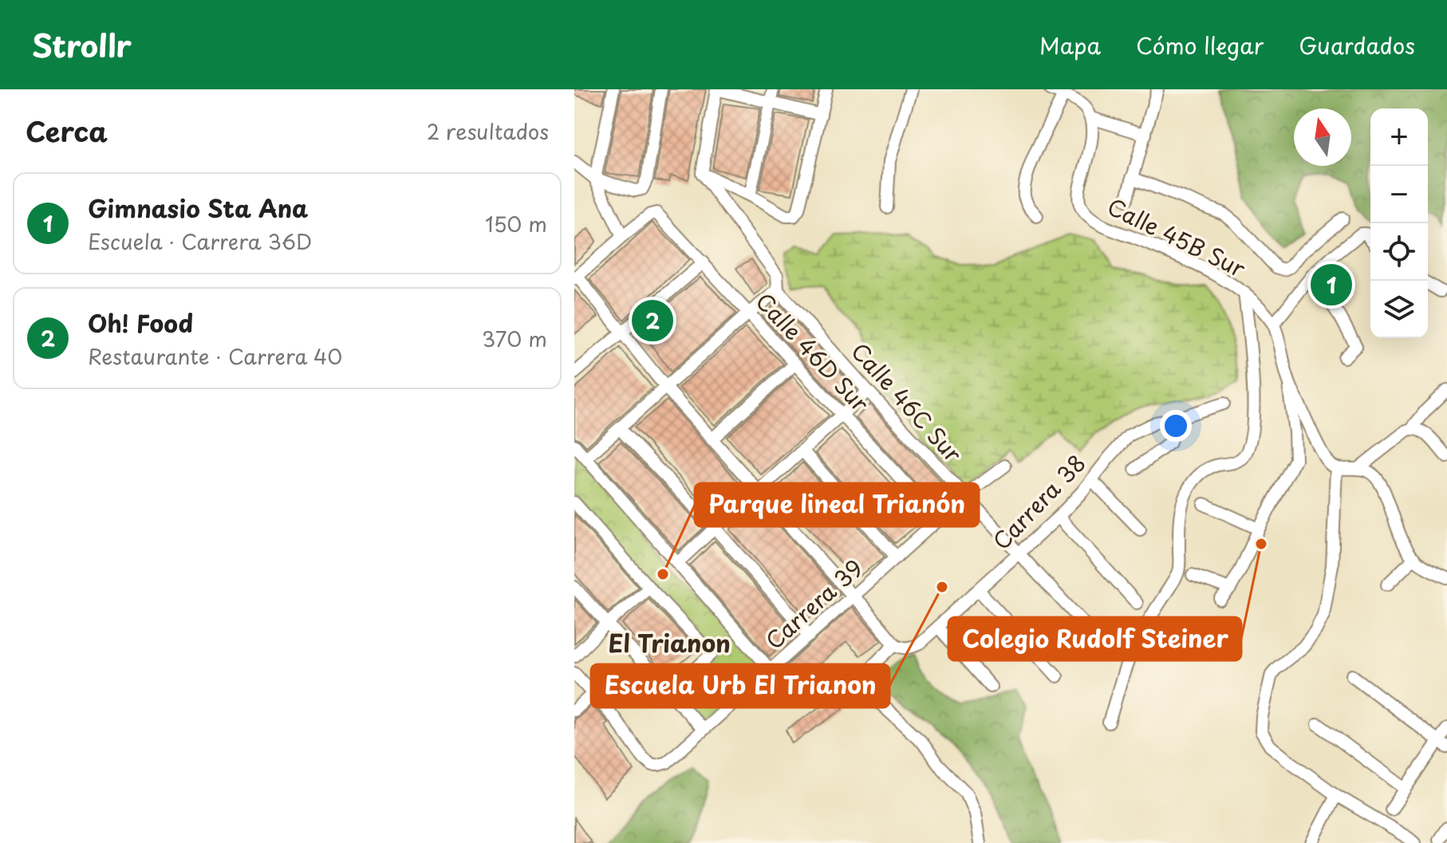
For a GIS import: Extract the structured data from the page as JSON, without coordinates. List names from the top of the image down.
{
  "streets": {
    "street": [
      "Calle 45B Sur",
      "Calle 46D Sur",
      "Calle 46C Sur",
      "Carrera 38",
      "Carrera 39"
    ]
  },
  "crossings": [
    ["Calle 46D Sur", "Carrera 39"],
    ["Calle 46C Sur", "Carrera 38"],
    ["Calle 46C Sur", "Carrera 39"]
  ],
  "districts": ["El Trianon"],
  "places": ["Colegio Rudolf Steiner", "Parque lineal Trianón", "Escuela Urb El Trianon"],
  "north": "top",
  "page": {
    "header": "Strollr",
    "nav": ["Mapa", "Cómo llegar", "Guardados"],
    "heading": ["Cerca", "2 resultados"],
    "map_buttons": ["+", "−"],
    "list": [
      {
        "mark": "1",
        "name": "Gimnasio Sta Ana",
        "note": "Escuela · Carrera 36D",
        "value": "150 m"
      },
      {
        "mark": "2",
        "name": "Oh! Food",
        "note": "Restaurante · Carrera 40",
        "value": "370 m"
      }
    ],
    "pins": ["1", "2"]
  }
}
